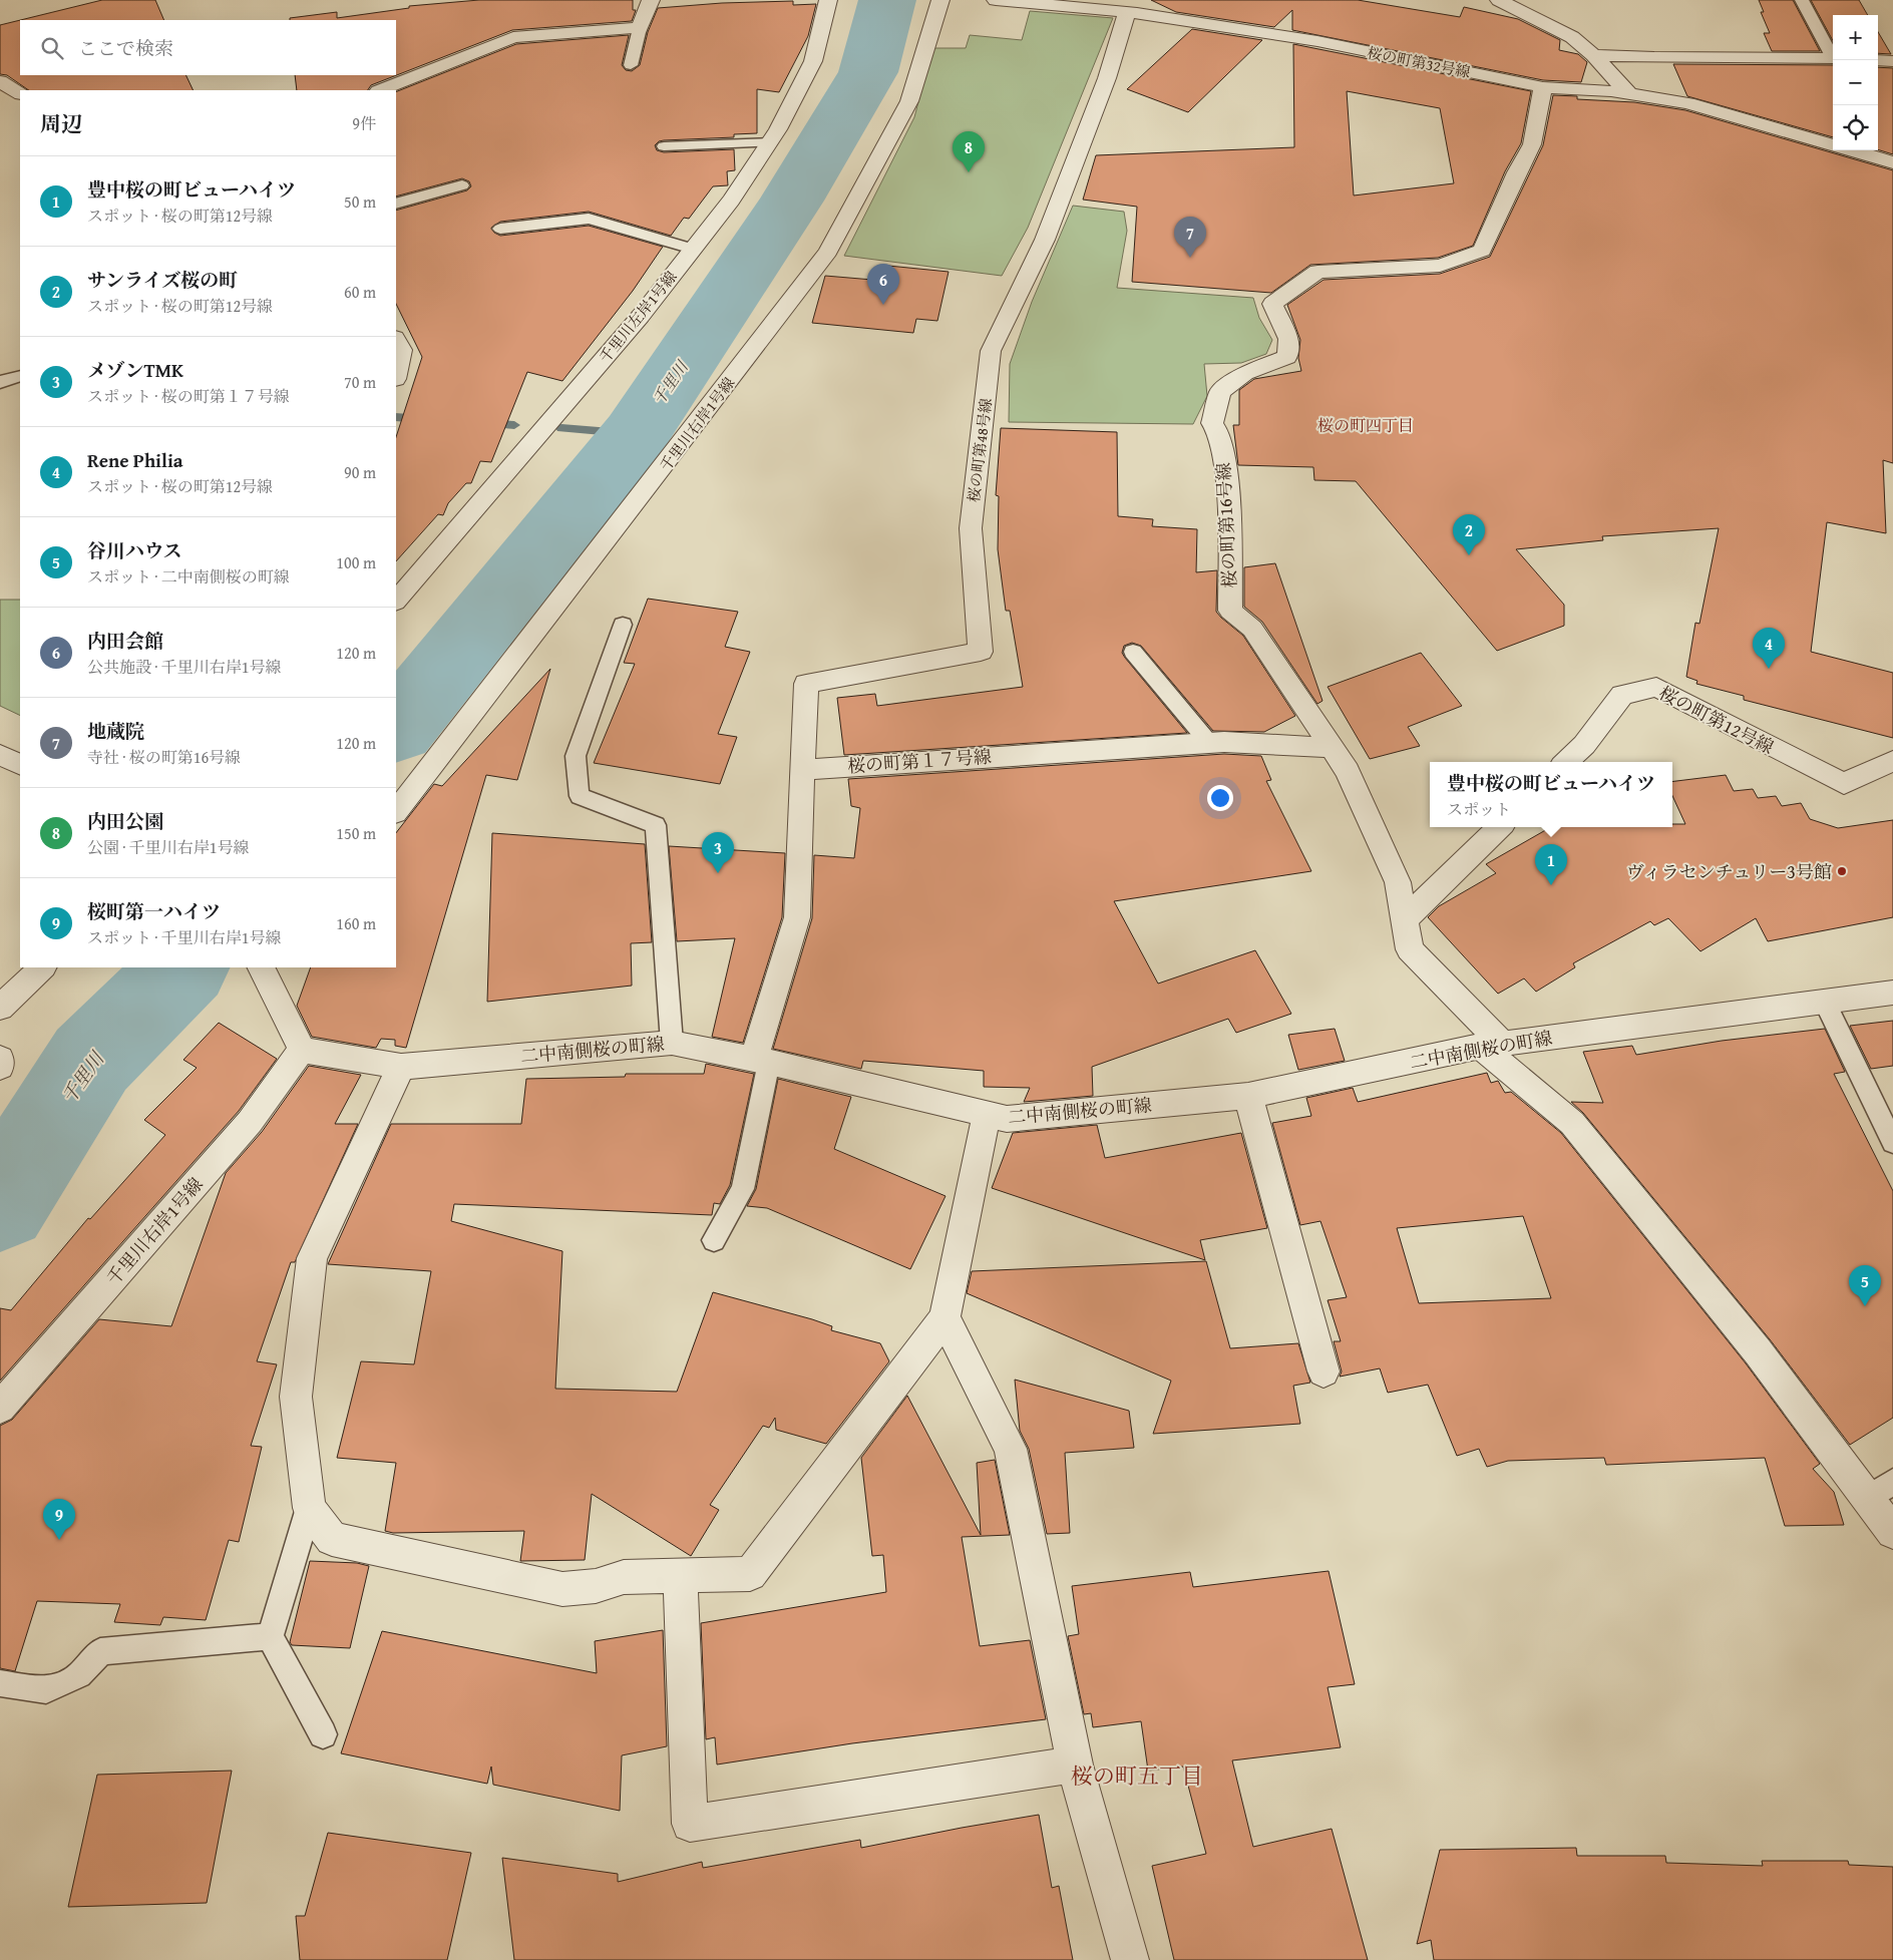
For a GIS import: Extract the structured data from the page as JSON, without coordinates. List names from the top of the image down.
{
  "streets": {
    "street": [
      "桜の町第32号線",
      "千里川左岸1号線",
      "千里川右岸1号線",
      "桜の町第48号線",
      "桜の町第16号線",
      "桜の町第12号線",
      "桜の町第１７号線",
      "二中南側桜の町線"
    ]
  },
  "crossings": [
    ["桜の町第32号線", "桜の町第48号線"],
    ["桜の町第32号線", "桜の町第16号線"],
    ["千里川右岸1号線", "二中南側桜の町線"],
    ["桜の町第48号線", "桜の町第１７号線"],
    ["桜の町第16号線", "桜の町第１７号線"],
    ["桜の町第16号線", "二中南側桜の町線"]
  ],
  "districts": ["桜の町四丁目", "桜の町五丁目"],
  "water": ["千里川"],
  "places": ["ヴィラセンチュリー3号館"],
  "page": {
    "map_buttons": ["+", "−"],
    "search": "ここで検索",
    "heading": ["周辺", "9件"],
    "pins": [
      "8",
      "7",
      "6",
      "2",
      "4",
      "3",
      "1",
      "5",
      "9"
    ],
    "list": [
      {
        "mark": "1",
        "name": "豊中桜の町ビューハイツ",
        "note": "スポット · 桜の町第12号線",
        "value": "50 m"
      },
      {
        "mark": "2",
        "name": "サンライズ桜の町",
        "note": "スポット · 桜の町第12号線",
        "value": "60 m"
      },
      {
        "mark": "3",
        "name": "メゾンTMK",
        "note": "スポット · 桜の町第１７号線",
        "value": "70 m"
      },
      {
        "mark": "4",
        "name": "Rene Philia",
        "note": "スポット · 桜の町第12号線",
        "value": "90 m"
      },
      {
        "mark": "5",
        "name": "谷川ハウス",
        "note": "スポット · 二中南側桜の町線",
        "value": "100 m"
      },
      {
        "mark": "6",
        "name": "内田会館",
        "note": "公共施設 · 千里川右岸1号線",
        "value": "120 m"
      },
      {
        "mark": "7",
        "name": "地蔵院",
        "note": "寺社 · 桜の町第16号線",
        "value": "120 m"
      },
      {
        "mark": "8",
        "name": "内田公園",
        "note": "公園 · 千里川右岸1号線",
        "value": "150 m"
      },
      {
        "mark": "9",
        "name": "桜町第一ハイツ",
        "note": "スポット · 千里川右岸1号線",
        "value": "160 m"
      }
    ],
    "popup": ["豊中桜の町ビューハイツ", "スポット"]
  }
}
